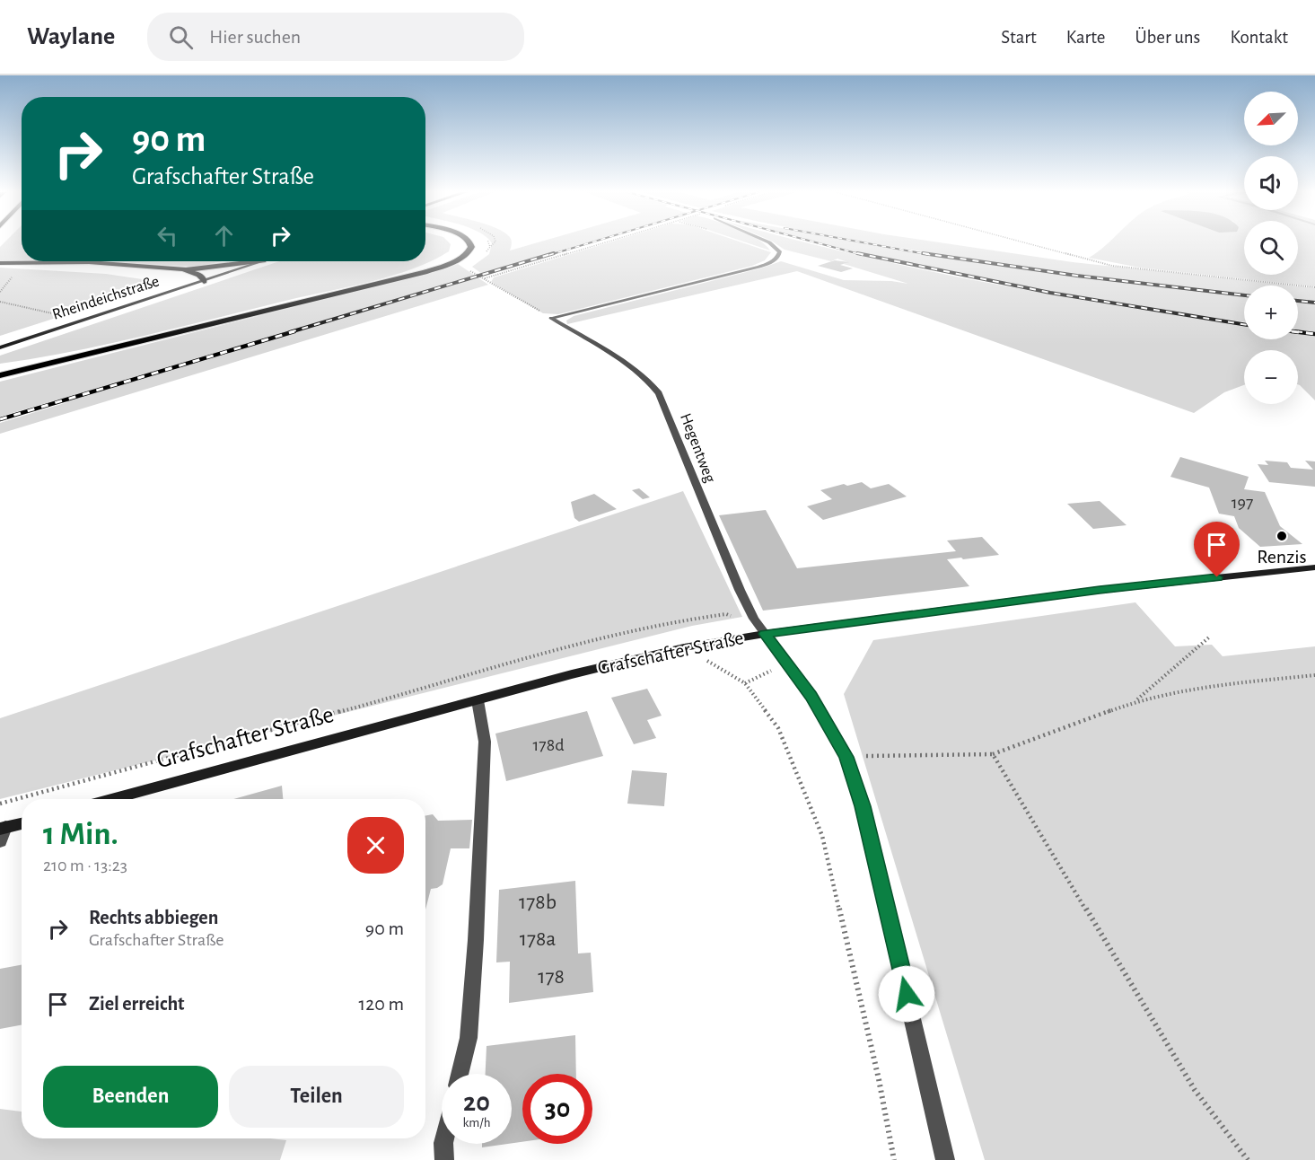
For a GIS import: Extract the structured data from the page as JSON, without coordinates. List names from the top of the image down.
{
  "streets": {
    "main road": ["Rheindeichstraße", "Grafschafter Straße"],
    "street": ["Hegentweg"]
  },
  "crossings": [
    ["Hegentweg", "Grafschafter Straße"]
  ],
  "places": ["Renzis"],
  "house_numbers": [
    "197",
    "178d",
    "178b",
    "178a",
    "178"
  ],
  "north": "bottom left",
  "page": {
    "header": "Waylane",
    "search": "Hier suchen",
    "nav": [
      "Start",
      "Karte",
      "Über uns",
      "Kontakt"
    ],
    "map_buttons": ["+", "−"],
    "turn": ["90 m", "Grafschafter Straße"],
    "heading": ["1 Min.", "210 m · 13:23"],
    "list": [
      {
        "name": "Rechts abbiegen",
        "note": "Grafschafter Straße",
        "value": "90 m"
      },
      {
        "name": "Ziel erreicht",
        "value": "120 m"
      }
    ],
    "buttons": ["Beenden", "Teilen"],
    "speed": "20 km/h",
    "limit": "30"
  }
}
